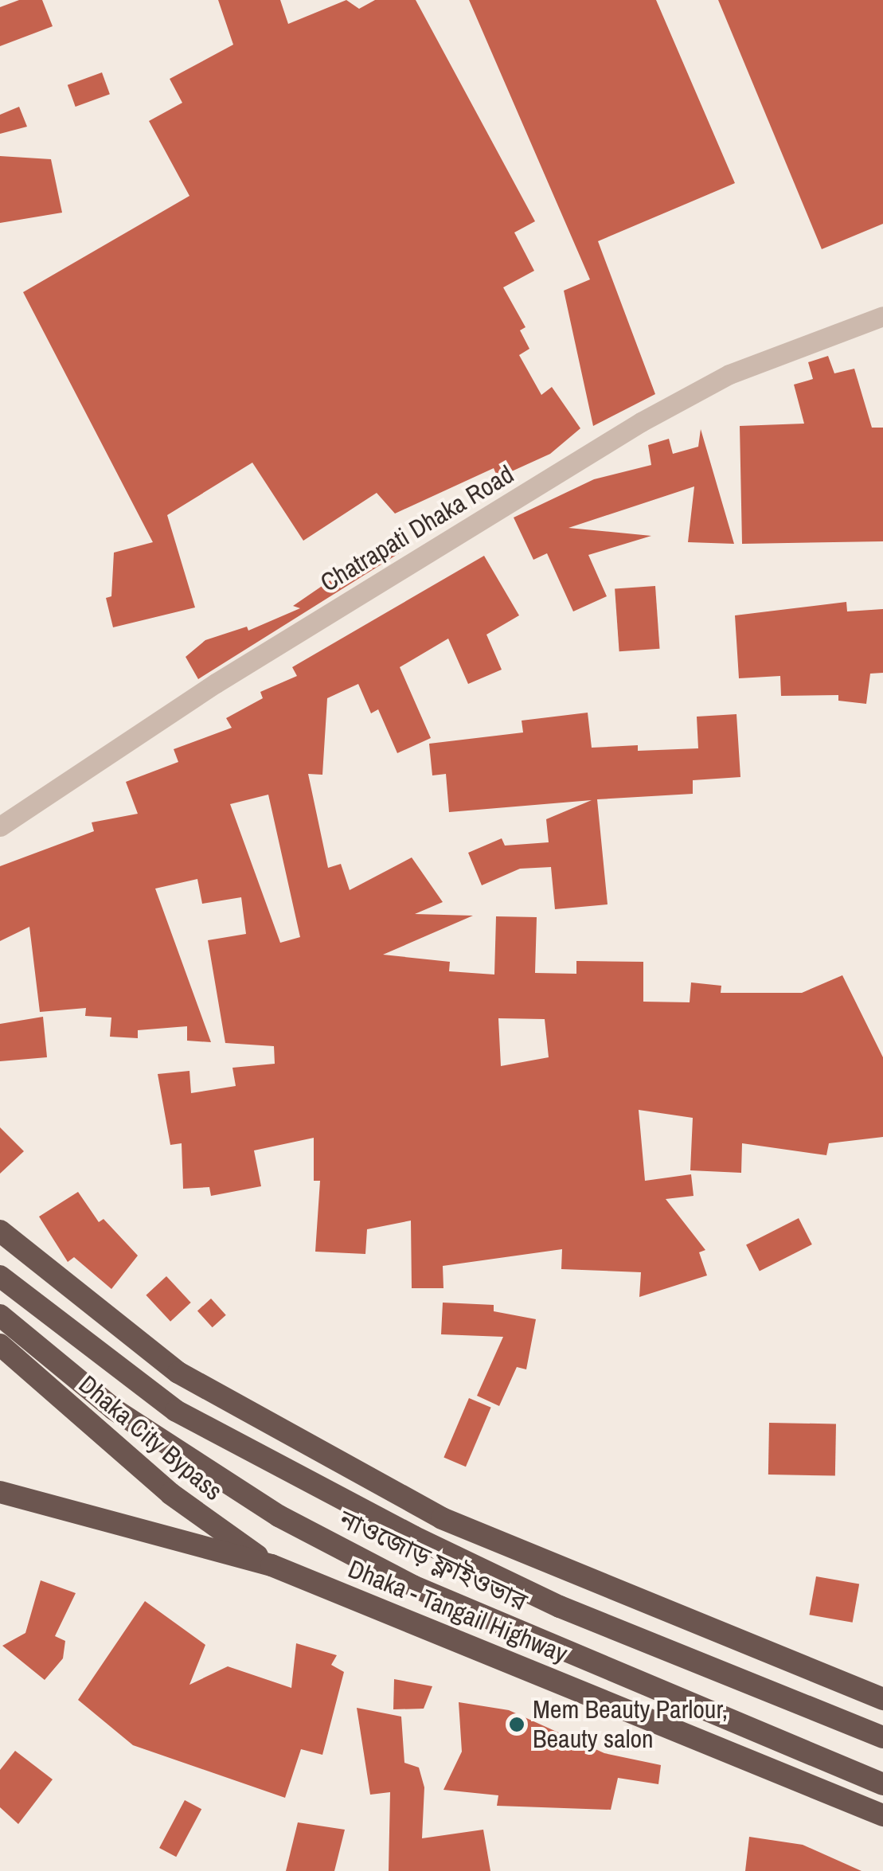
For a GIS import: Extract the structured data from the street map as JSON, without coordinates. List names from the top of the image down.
{
  "streets": {
    "highway": ["Dhaka City Bypass", "নাওজোড় ফ্লাইওভার", "Dhaka - Tangail Highway"],
    "street": ["Chatrapati Dhaka Road"]
  },
  "crossings": [
    ["Dhaka City Bypass", "Dhaka - Tangail Highway"]
  ],
  "places": ["Mem Beauty Parlour, Beauty salon"]
}
